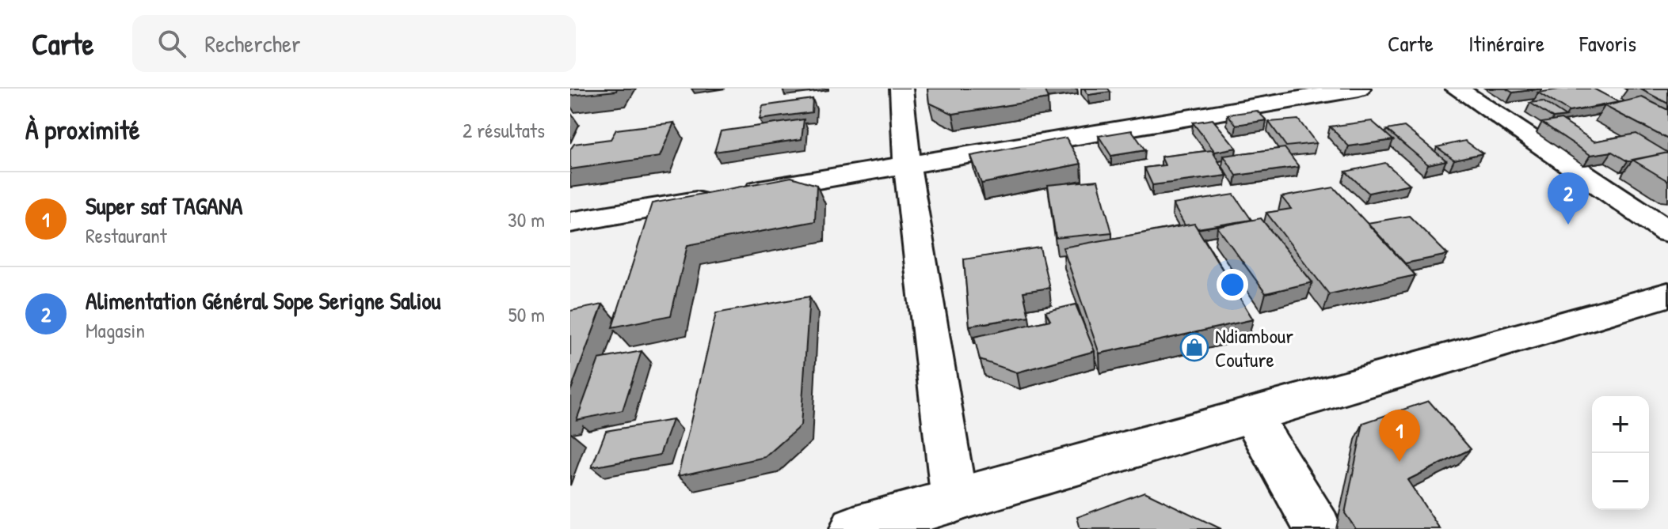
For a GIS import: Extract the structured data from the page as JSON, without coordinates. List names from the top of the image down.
{
  "places": {
    "shop": ["Ndiambour Couture"]
  },
  "page": {
    "header": "Carte",
    "search": "Rechercher",
    "nav": ["Carte", "Itinéraire", "Favoris"],
    "heading": ["À proximité", "2 résultats"],
    "list": [
      {
        "mark": "1",
        "name": "Super saf TAGANA",
        "note": "Restaurant",
        "value": "30 m"
      },
      {
        "mark": "2",
        "name": "Alimentation Général Sope Serigne Saliou",
        "note": "Magasin",
        "value": "50 m"
      }
    ],
    "pins": ["2", "1"],
    "map_buttons": ["+", "−"]
  }
}
